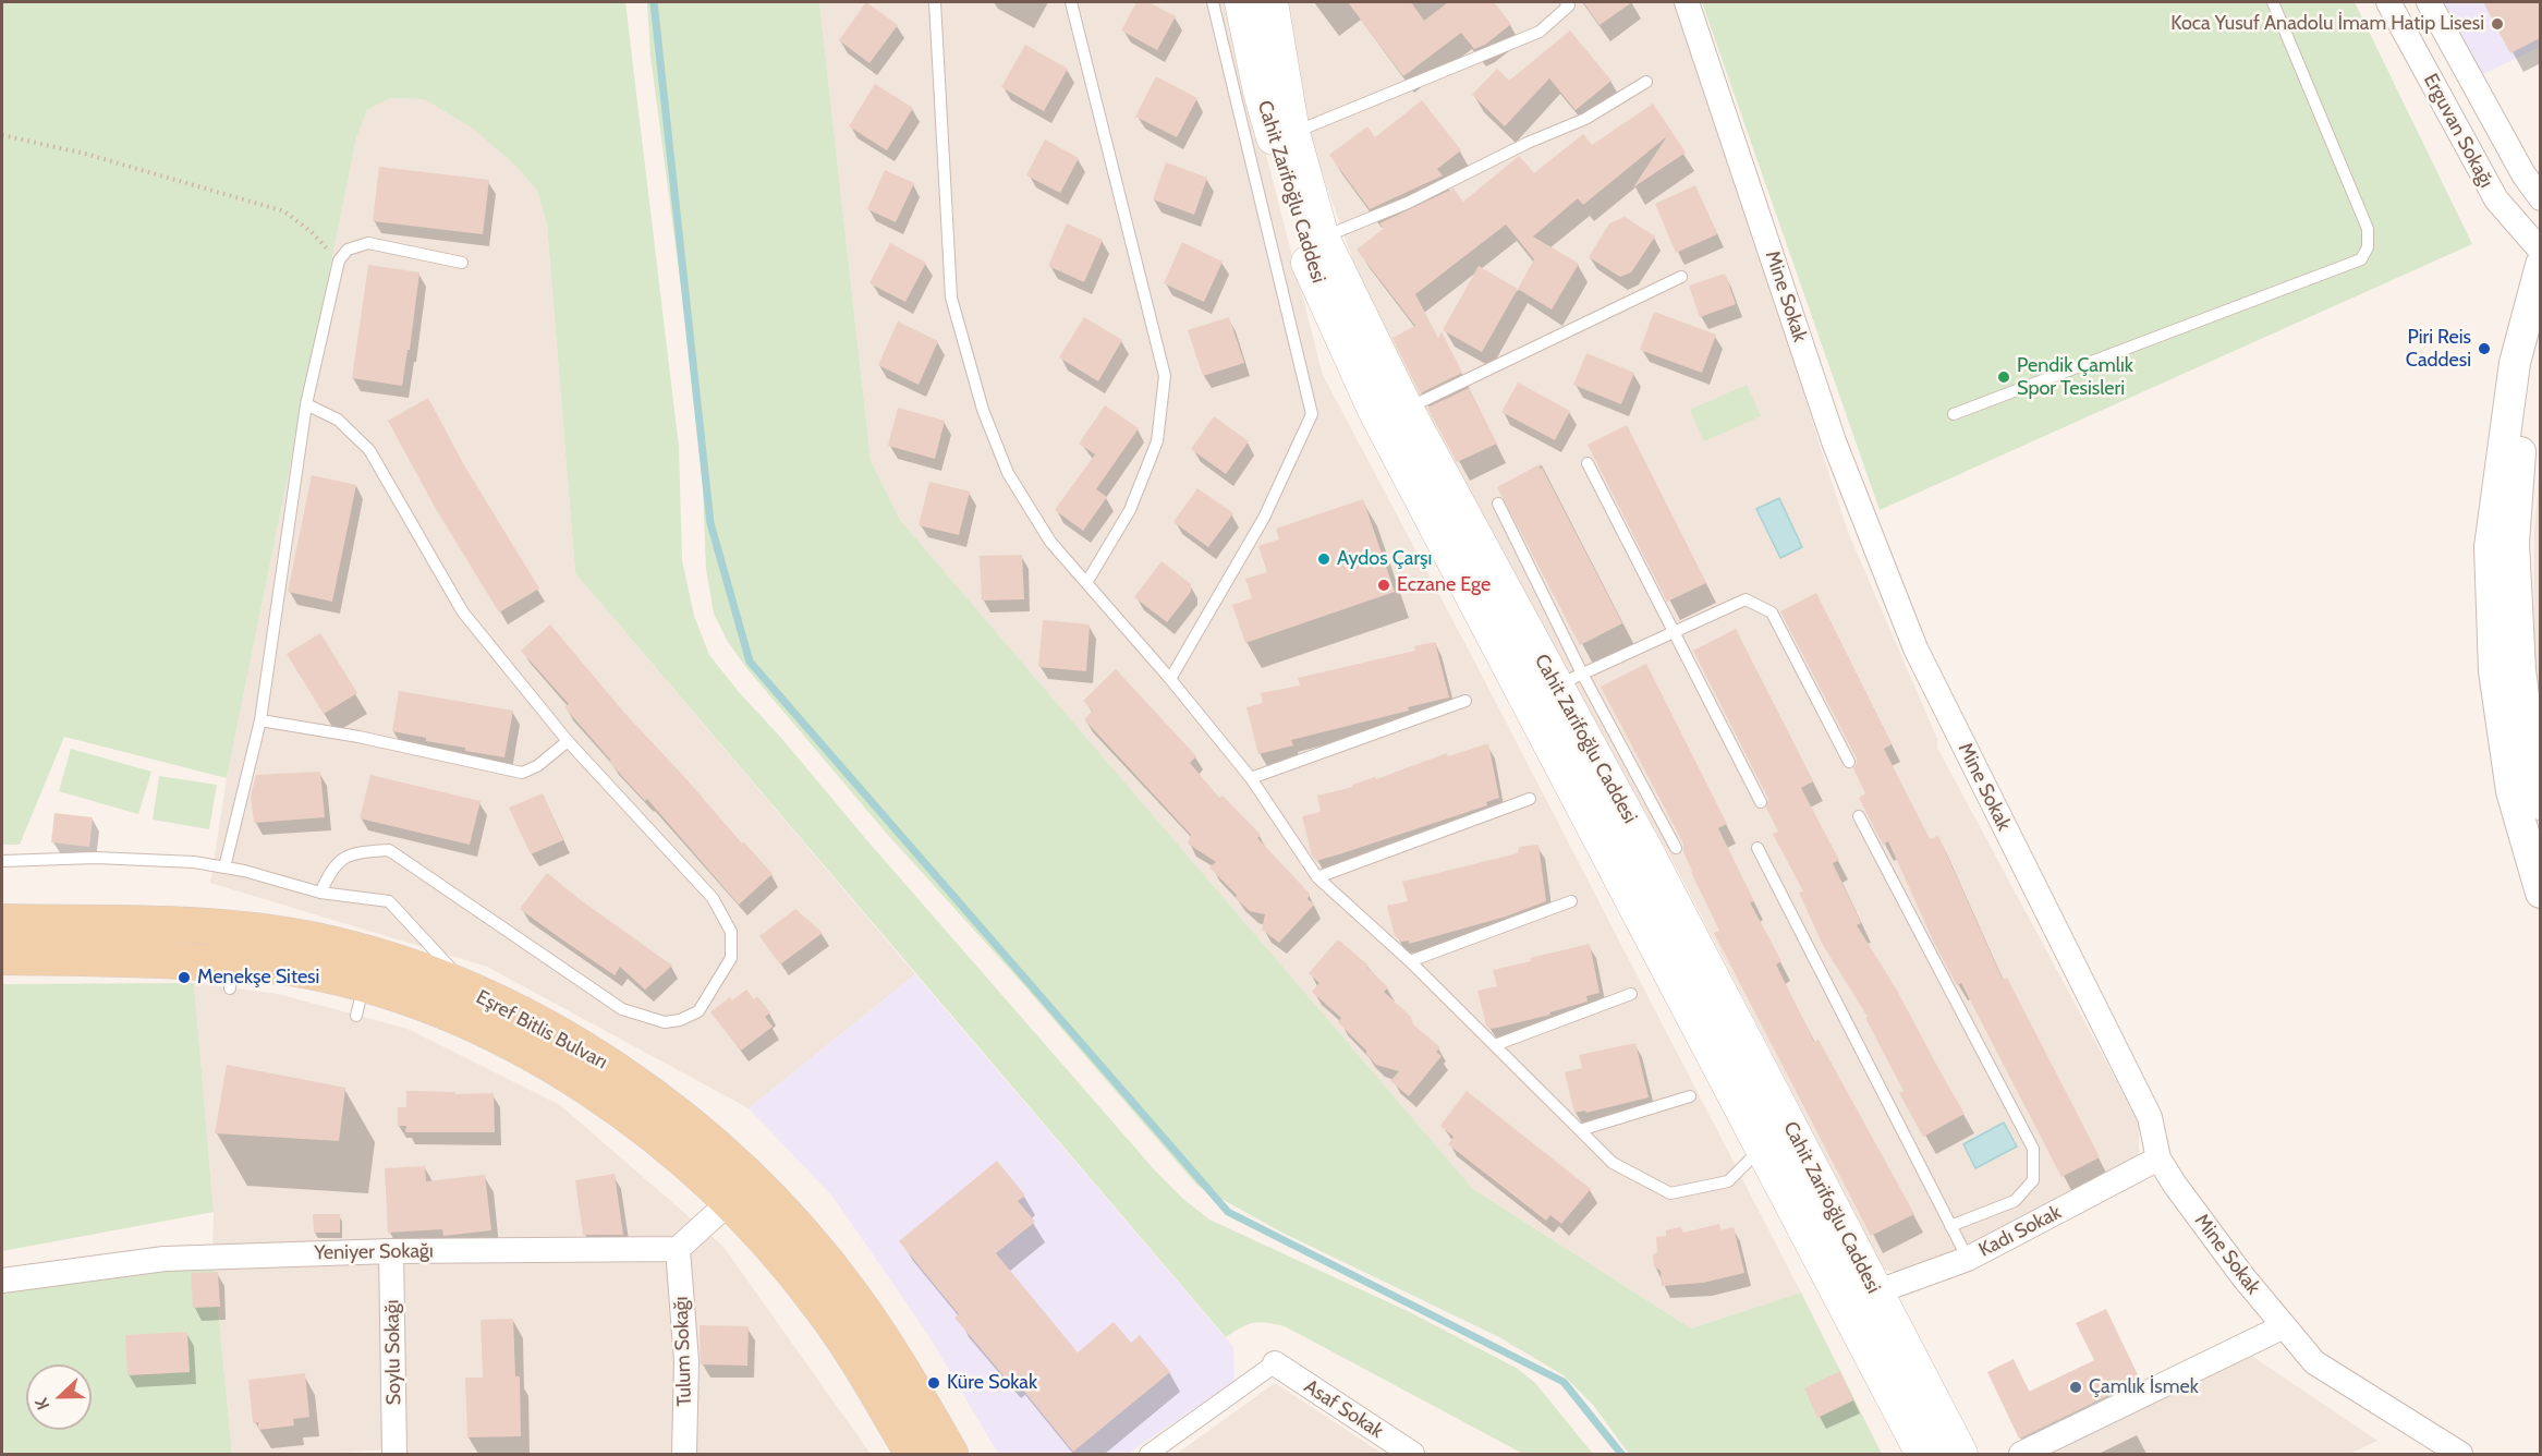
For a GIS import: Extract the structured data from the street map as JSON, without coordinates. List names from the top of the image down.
{
  "streets": {
    "main road": ["Cahit Zarifoğlu Caddesi", "Eşref Bitlis Bulvarı"],
    "street": [
      "Erguvan Sokağı",
      "Mine Sokak",
      "Kadı Sokak",
      "Yeniyer Sokağı",
      "Tulum Sokağı",
      "Soylu Sokağı",
      "Asaf Sokak"
    ]
  },
  "crossings": [
    ["Cahit Zarifoğlu Caddesi", "Kadı Sokak"],
    ["Mine Sokak", "Kadı Sokak"],
    ["Yeniyer Sokağı", "Tulum Sokağı"],
    ["Yeniyer Sokağı", "Soylu Sokağı"]
  ],
  "places": [
    "Koca Yusuf Anadolu İmam Hatip Lisesi",
    "Piri Reis Caddesi",
    "Pendik Çamlık Spor Tesisleri",
    "Aydos Çarşı",
    "Eczane Ege",
    "Menekşe Sitesi",
    "Küre Sokak",
    "Çamlık İsmek"
  ],
  "north": "left"
}
